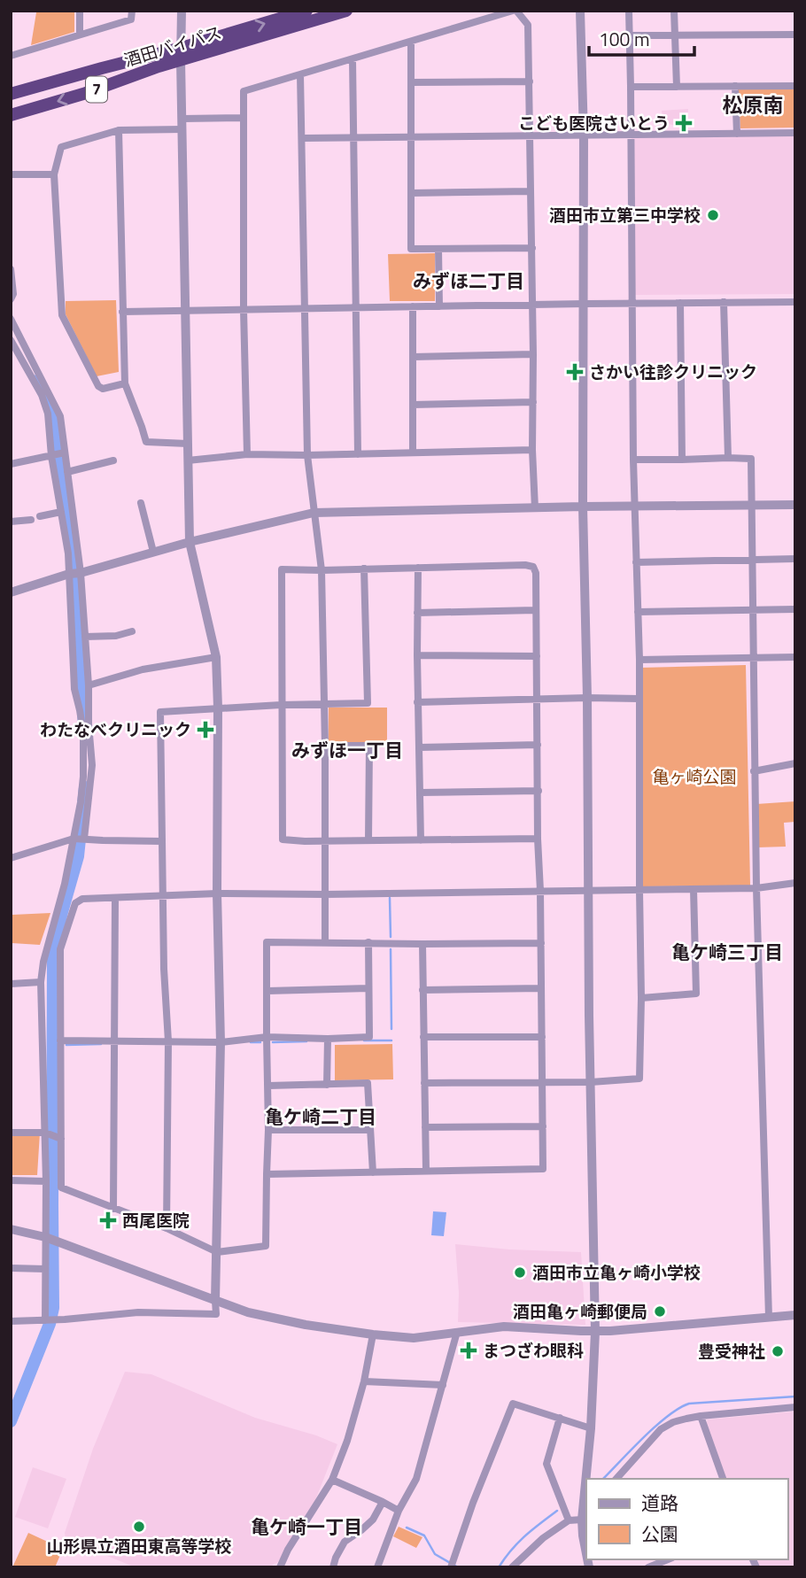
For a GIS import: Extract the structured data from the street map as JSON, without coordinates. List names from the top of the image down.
{
  "streets": {
    "highway": ["酒田バイパス", "7"]
  },
  "districts": [
    "松原南",
    "みずほ二丁目",
    "みずほ一丁目",
    "亀ケ崎三丁目",
    "亀ケ崎二丁目",
    "亀ケ崎一丁目"
  ],
  "parks": ["亀ヶ崎公園"],
  "places": {
    "health": [
      "こども医院さいとう",
      "さかい往診クリニック",
      "わたなべクリニック",
      "西尾医院",
      "まつざわ眼科"
    ],
    "other": [
      "酒田市立第三中学校",
      "酒田市立亀ヶ崎小学校",
      "酒田亀ヶ崎郵便局",
      "豊受神社",
      "山形県立酒田東高等学校"
    ]
  },
  "legend": ["道路", "公園"],
  "scale_bar": "100 m"
}
